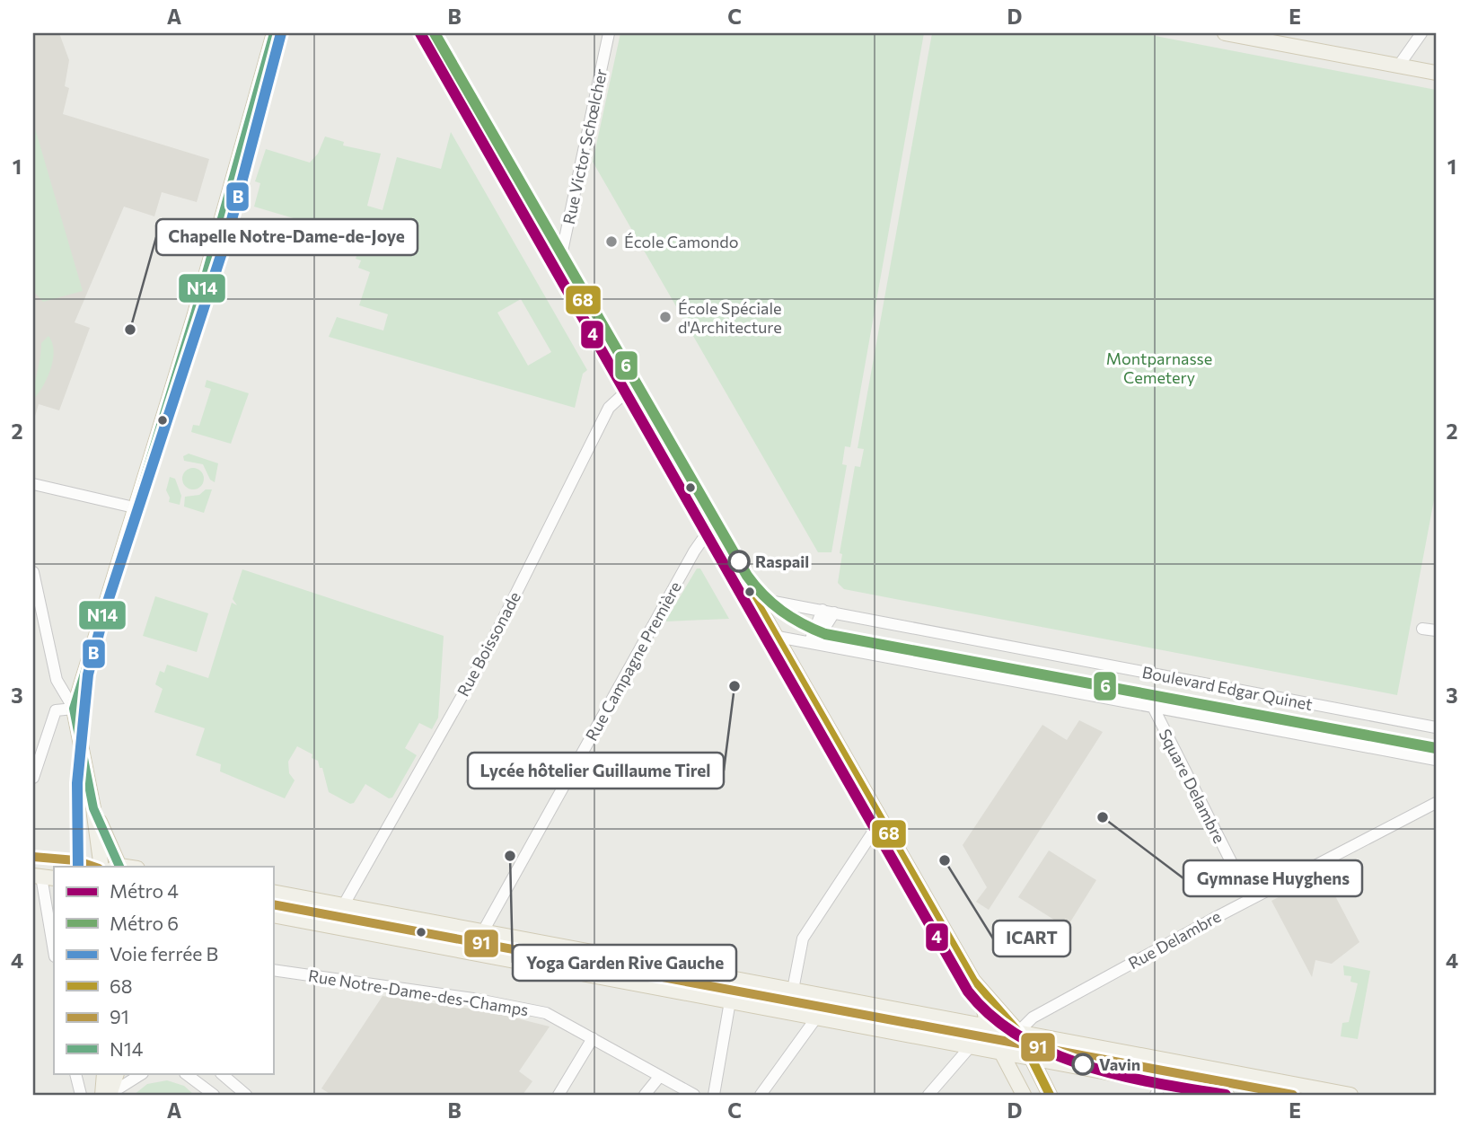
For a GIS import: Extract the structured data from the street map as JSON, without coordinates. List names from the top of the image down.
{
  "streets": {
    "street": [
      "Rue Victor Schœlcher",
      "Rue Boissonade",
      "Rue Campagne Première",
      "Boulevard Edgar Quinet",
      "Square Delambre",
      "Rue Delambre",
      "Rue Notre-Dame-des-Champs"
    ]
  },
  "crossings": [
    ["Boulevard Edgar Quinet", "Square Delambre"],
    ["Square Delambre", "Rue Delambre"]
  ],
  "parks": ["Montparnasse Cemetery"],
  "places": [
    "École Camondo",
    "École Spéciale d'Architecture",
    "Chapelle Notre-Dame-de-Joye",
    "Raspail",
    "Lycée hôtelier Guillaume Tirel",
    "Gymnase Huyghens",
    "Yoga Garden Rive Gauche",
    "ICART",
    "Vavin"
  ],
  "lines": [
    "metro line 4",
    "metro line 6",
    "rail line B",
    "transit line 68",
    "transit line N14",
    "transit line 91"
  ],
  "legend": [
    "Métro 4",
    "Métro 6",
    "Voie ferrée B",
    "68",
    "91",
    "N14"
  ],
  "grid": {
    "columns": [
      "A",
      "B",
      "C",
      "D",
      "E"
    ],
    "rows": [
      "1",
      "2",
      "3",
      "4"
    ]
  }
}
